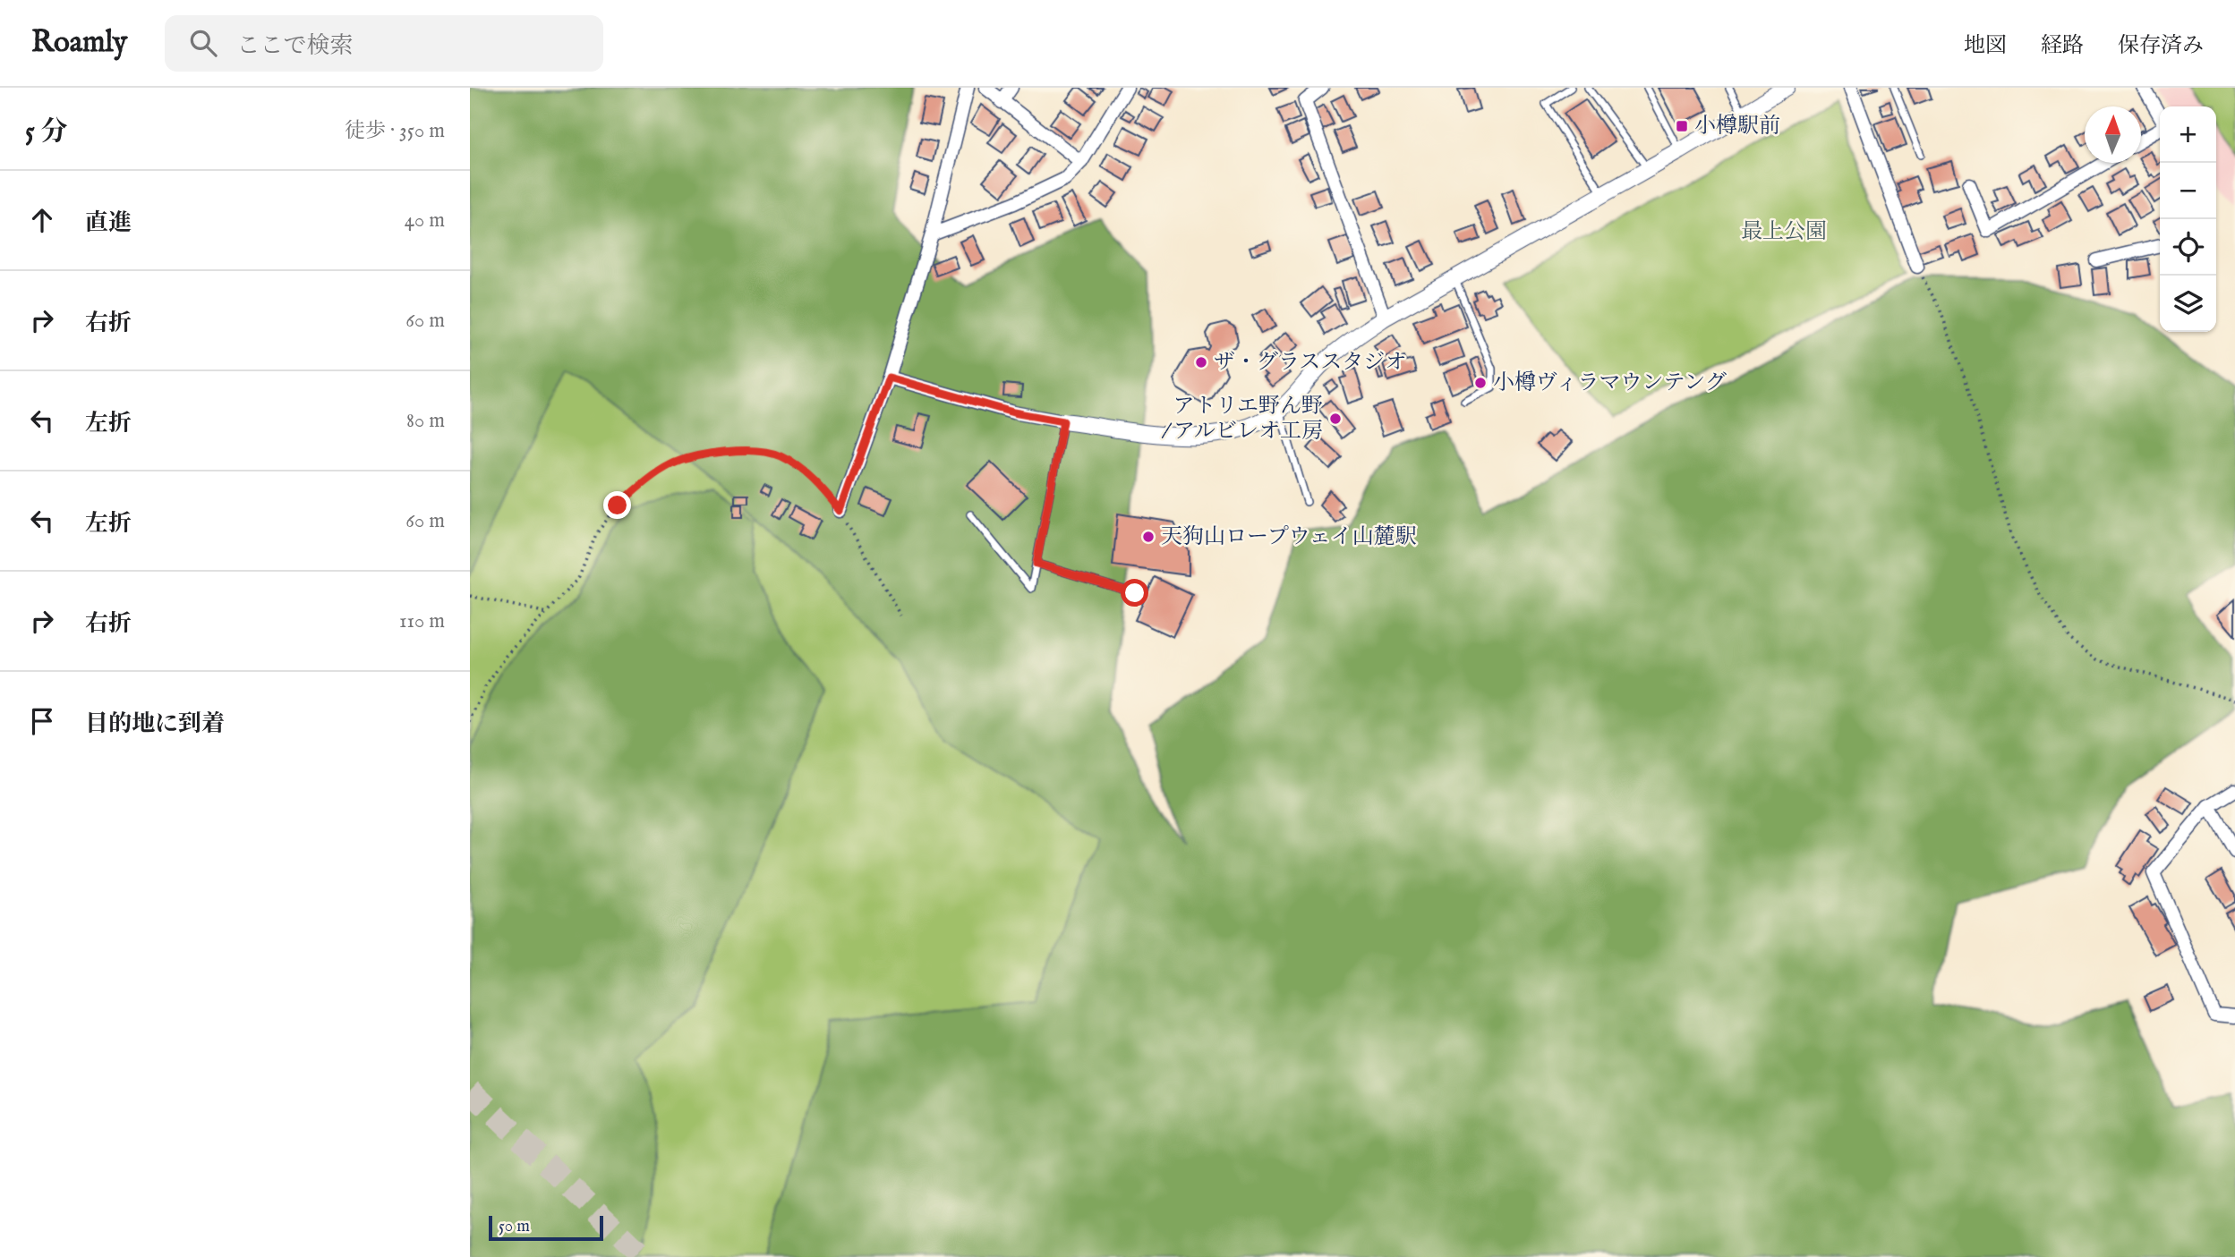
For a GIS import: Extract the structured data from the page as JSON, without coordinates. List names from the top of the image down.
{
  "parks": ["最上公園"],
  "places": {
    "transit": ["小樽駅前"],
    "other": [
      "ザ・グラススタジオ",
      "小樽ヴィラマウンテング",
      "アトリエ野ん野 / アルビレオ工房",
      "天狗山ロープウェイ山麓駅"
    ]
  },
  "scale_bar": "50 m",
  "north": "top",
  "page": {
    "header": "Roamly",
    "search": "ここで検索",
    "nav": ["地図", "経路", "保存済み"],
    "heading": ["5 分", "徒歩 · 350 m"],
    "map_buttons": ["+", "−"],
    "list": [
      ["直進", "40 m"],
      ["右折", "60 m"],
      ["左折", "80 m"],
      ["左折", "60 m"],
      ["右折", "110 m"],
      "目的地に到着"
    ],
    "scale": "50 m"
  }
}
